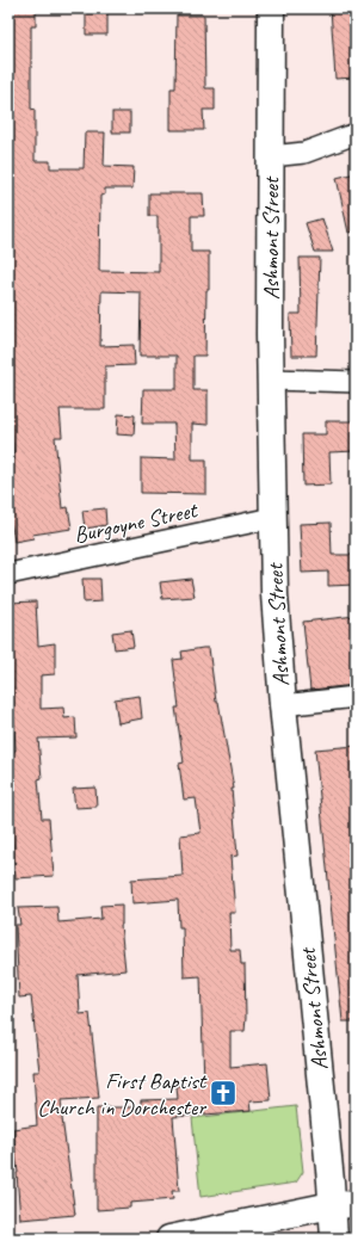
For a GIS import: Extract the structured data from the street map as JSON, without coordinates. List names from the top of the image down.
{
  "streets": {
    "main road": ["Ashmont Street"],
    "street": ["Burgoyne Street"]
  },
  "crossings": [
    ["Ashmont Street", "Burgoyne Street"]
  ],
  "places": {
    "church": ["First Baptist Church in Dorchester"]
  }
}
